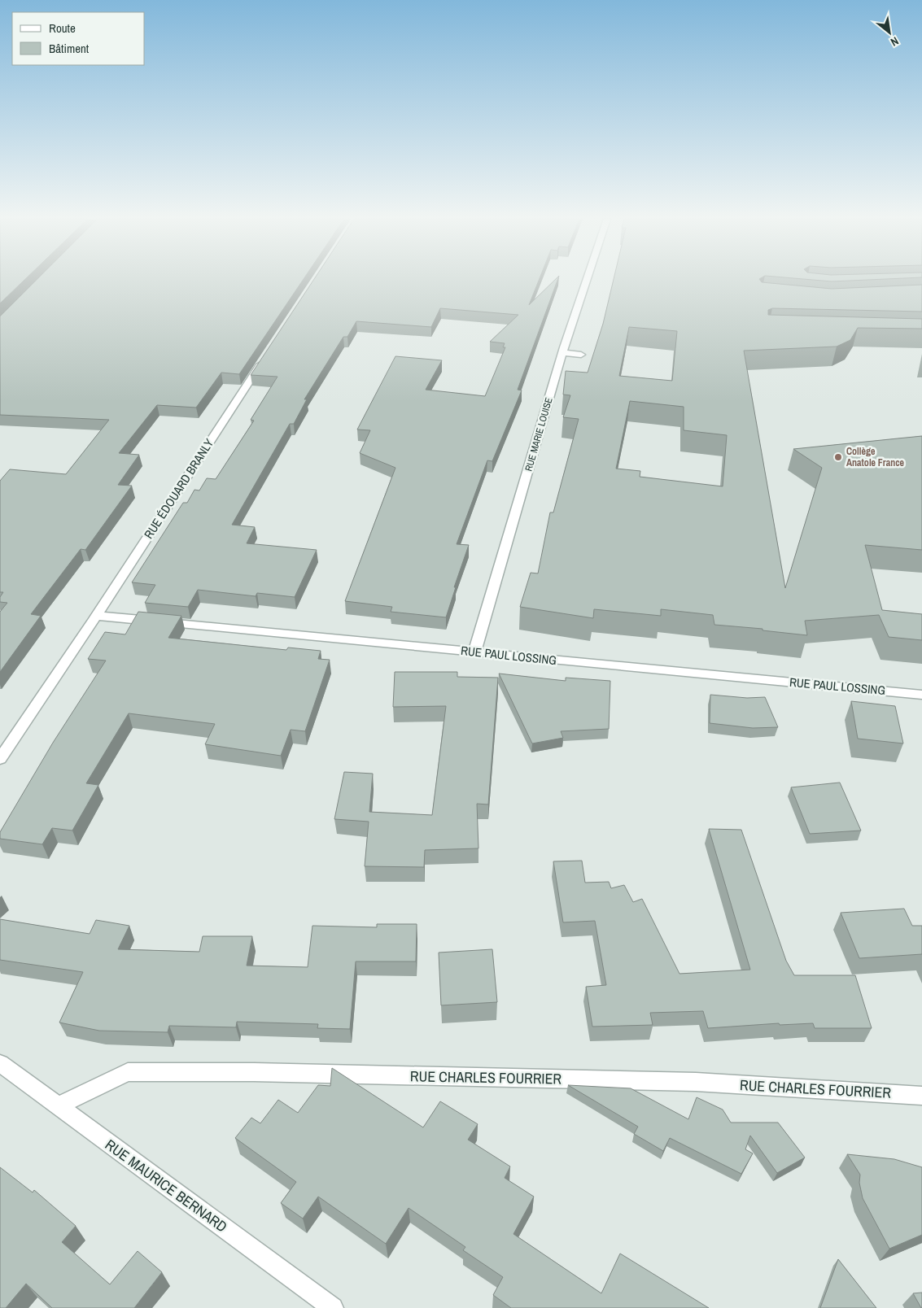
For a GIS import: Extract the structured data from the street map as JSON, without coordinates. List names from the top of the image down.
{
  "streets": {
    "street": [
      "RUE MARIE LOUISE",
      "RUE ÉDOUARD BRANLY",
      "RUE PAUL LOSSING",
      "RUE CHARLES FOURRIER",
      "RUE MAURICE BERNARD"
    ]
  },
  "crossings": [
    ["RUE MARIE LOUISE", "RUE PAUL LOSSING"],
    ["RUE ÉDOUARD BRANLY", "RUE PAUL LOSSING"],
    ["RUE CHARLES FOURRIER", "RUE MAURICE BERNARD"]
  ],
  "places": ["Collège Anatole France"],
  "legend": ["Route", "Bâtiment"],
  "north": "bottom right"
}
